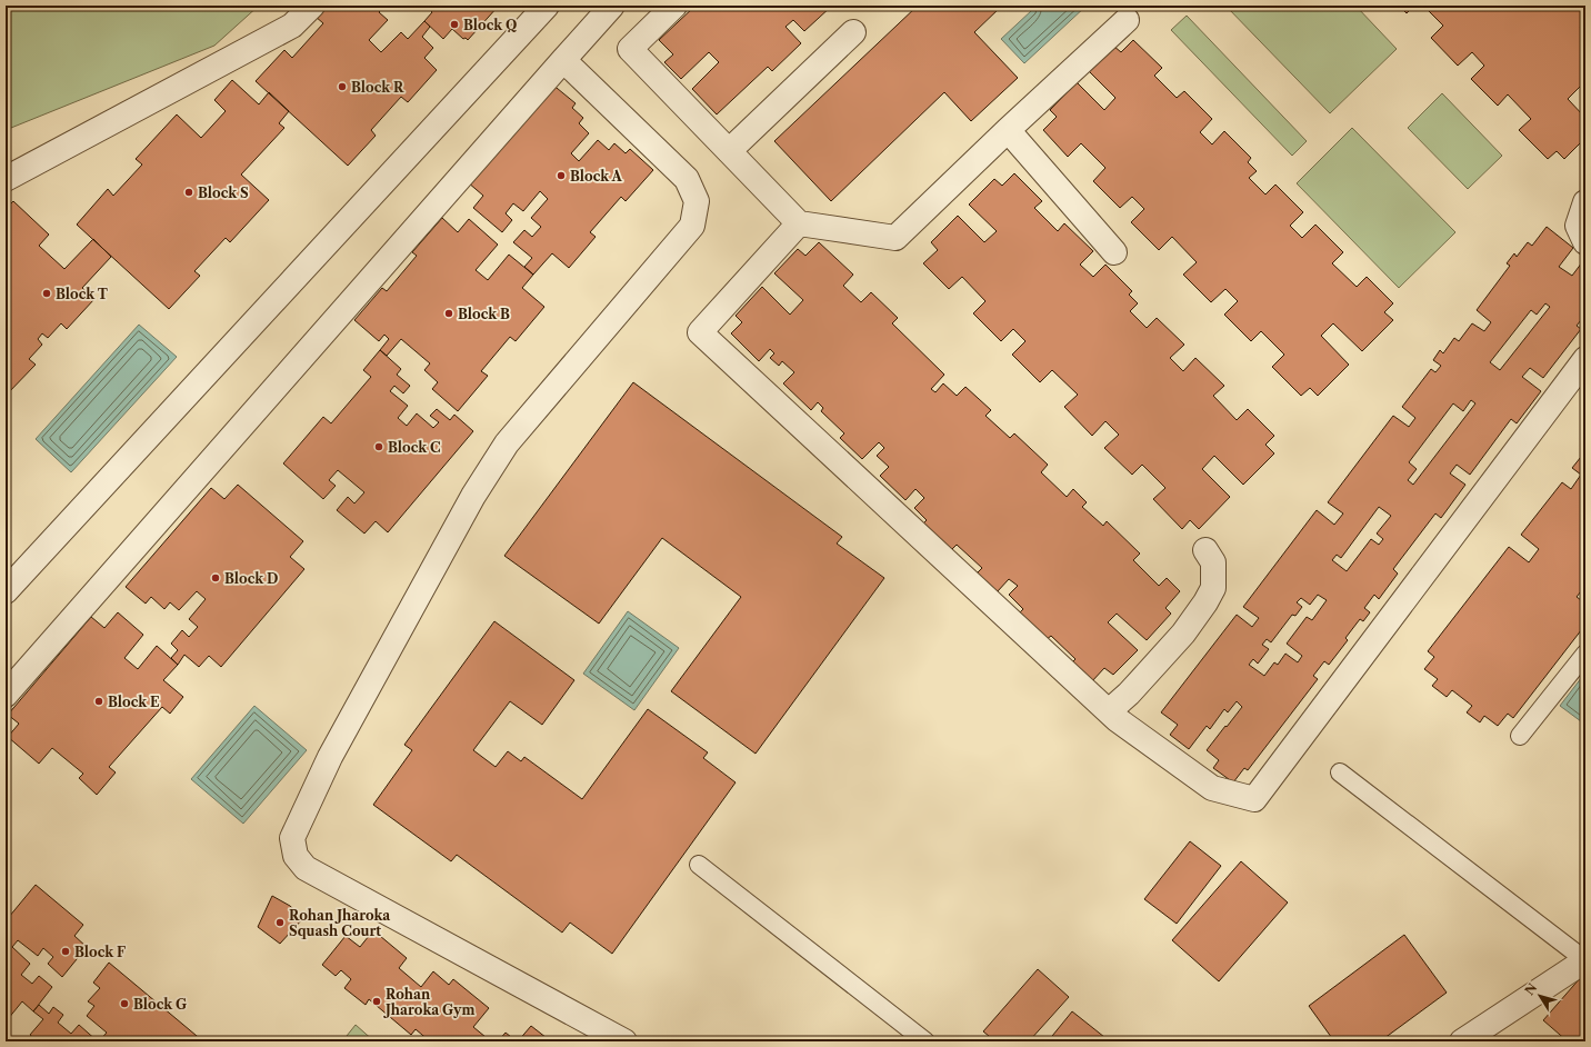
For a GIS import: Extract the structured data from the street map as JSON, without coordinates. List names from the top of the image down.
{
  "places": [
    "Block Q",
    "Block R",
    "Block A",
    "Block S",
    "Block T",
    "Block B",
    "Block C",
    "Block D",
    "Block E",
    "Rohan Jharoka Squash Court",
    "Block F",
    "Rohan Jharoka Gym",
    "Block G"
  ],
  "north": "top left"
}
